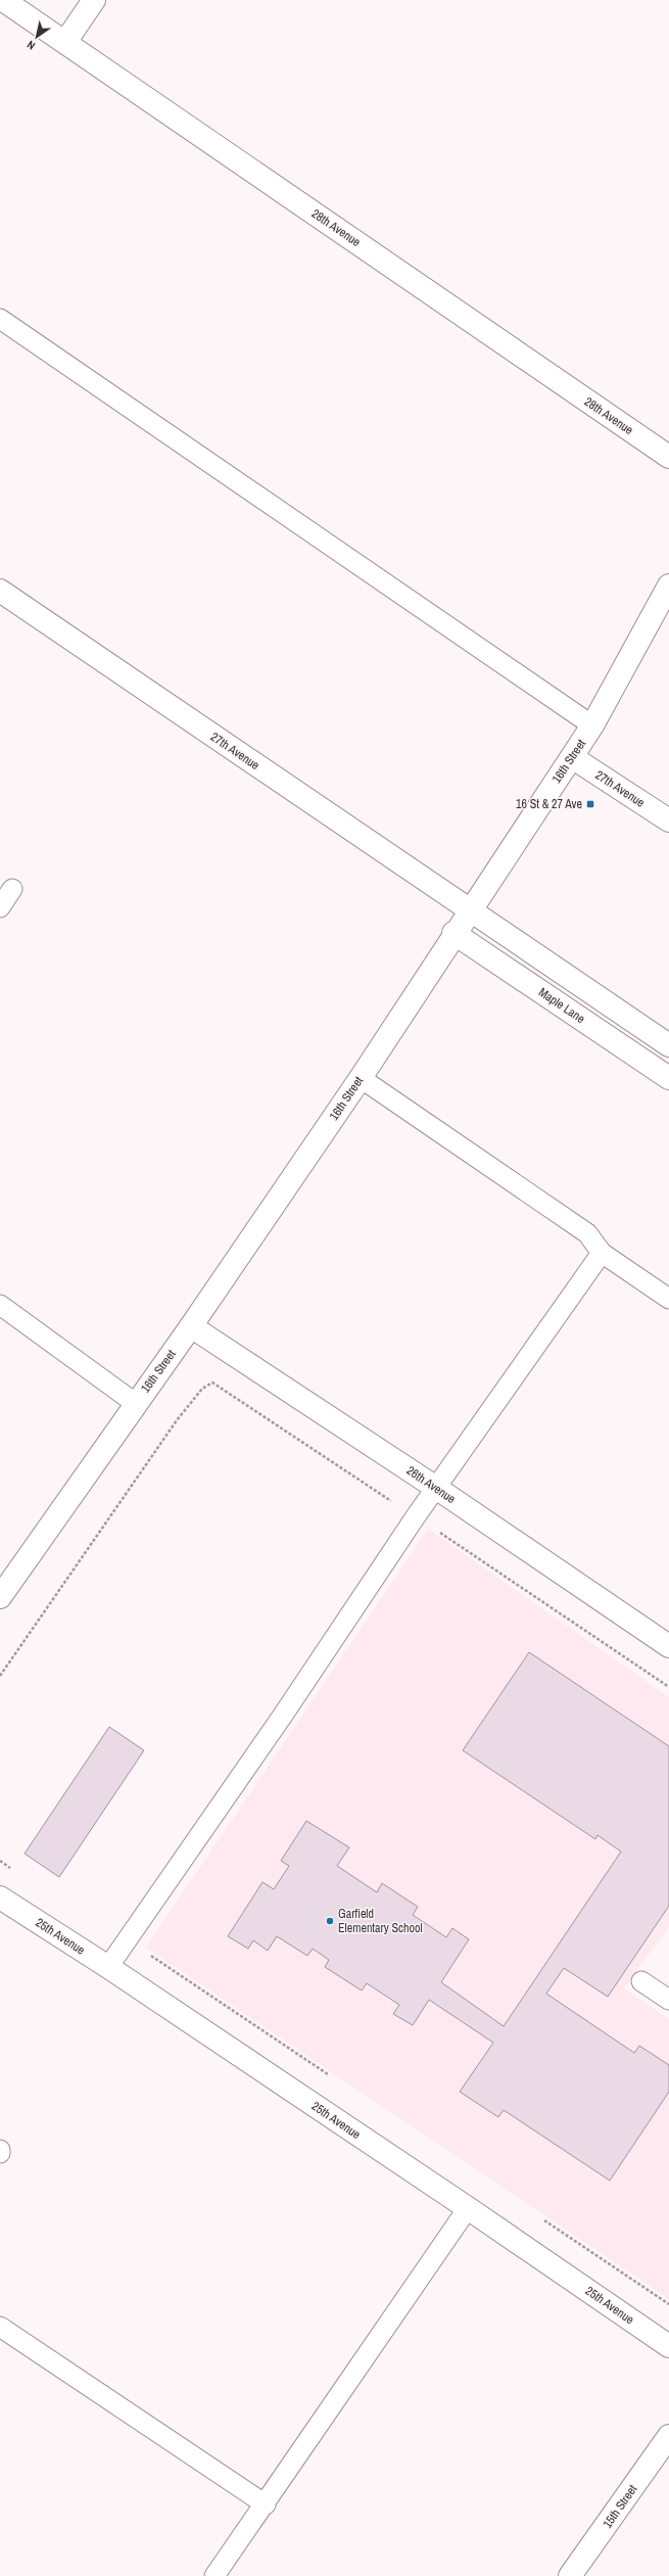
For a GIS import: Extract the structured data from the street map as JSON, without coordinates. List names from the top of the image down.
{
  "streets": {
    "street": [
      "28th Avenue",
      "27th Avenue",
      "16th Street",
      "Maple Lane",
      "26th Avenue",
      "25th Avenue",
      "15th Street"
    ]
  },
  "crossings": [
    ["27th Avenue", "16th Street"],
    ["16th Street", "Maple Lane"],
    ["16th Street", "26th Avenue"]
  ],
  "places": {
    "transit": ["16 St & 27 Ave"],
    "other": ["Garfield Elementary School"]
  },
  "north": "bottom left"
}
